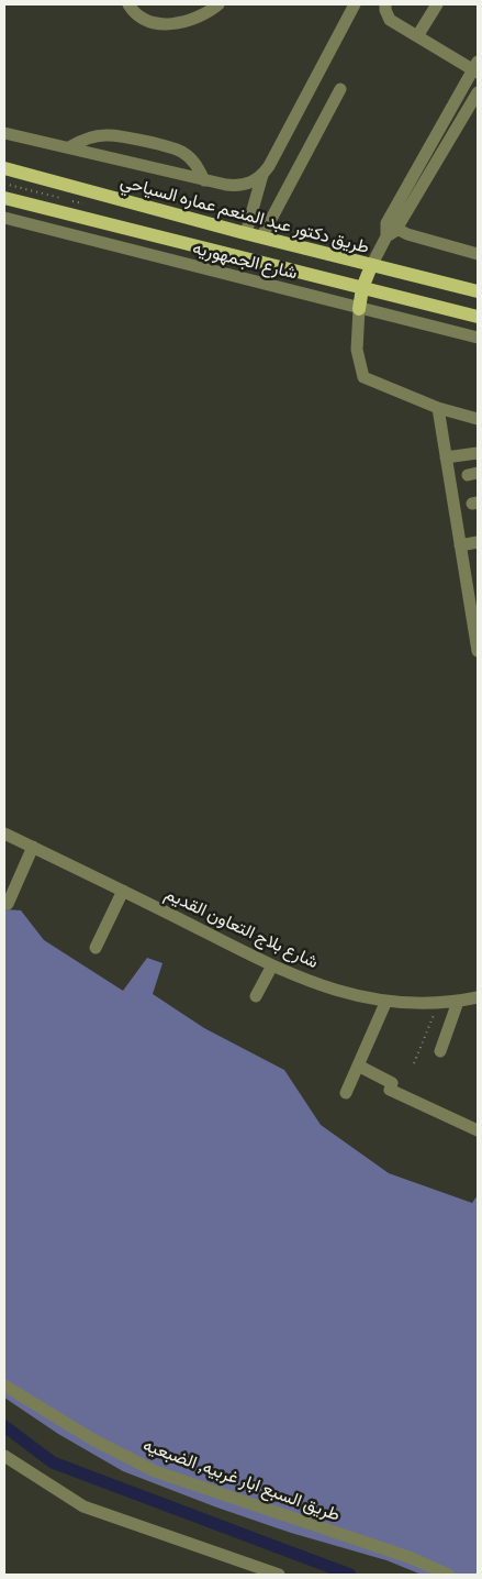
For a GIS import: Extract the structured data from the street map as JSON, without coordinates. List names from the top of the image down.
{
  "streets": {
    "main road": ["طريق دكتور عبد المنعم عماره السياحي"],
    "street": ["شارع الجمهوريه", "شارع بلاج التعاون القديم", "طريق السبع ابار غربيه, الضبعيه"]
  }
}
